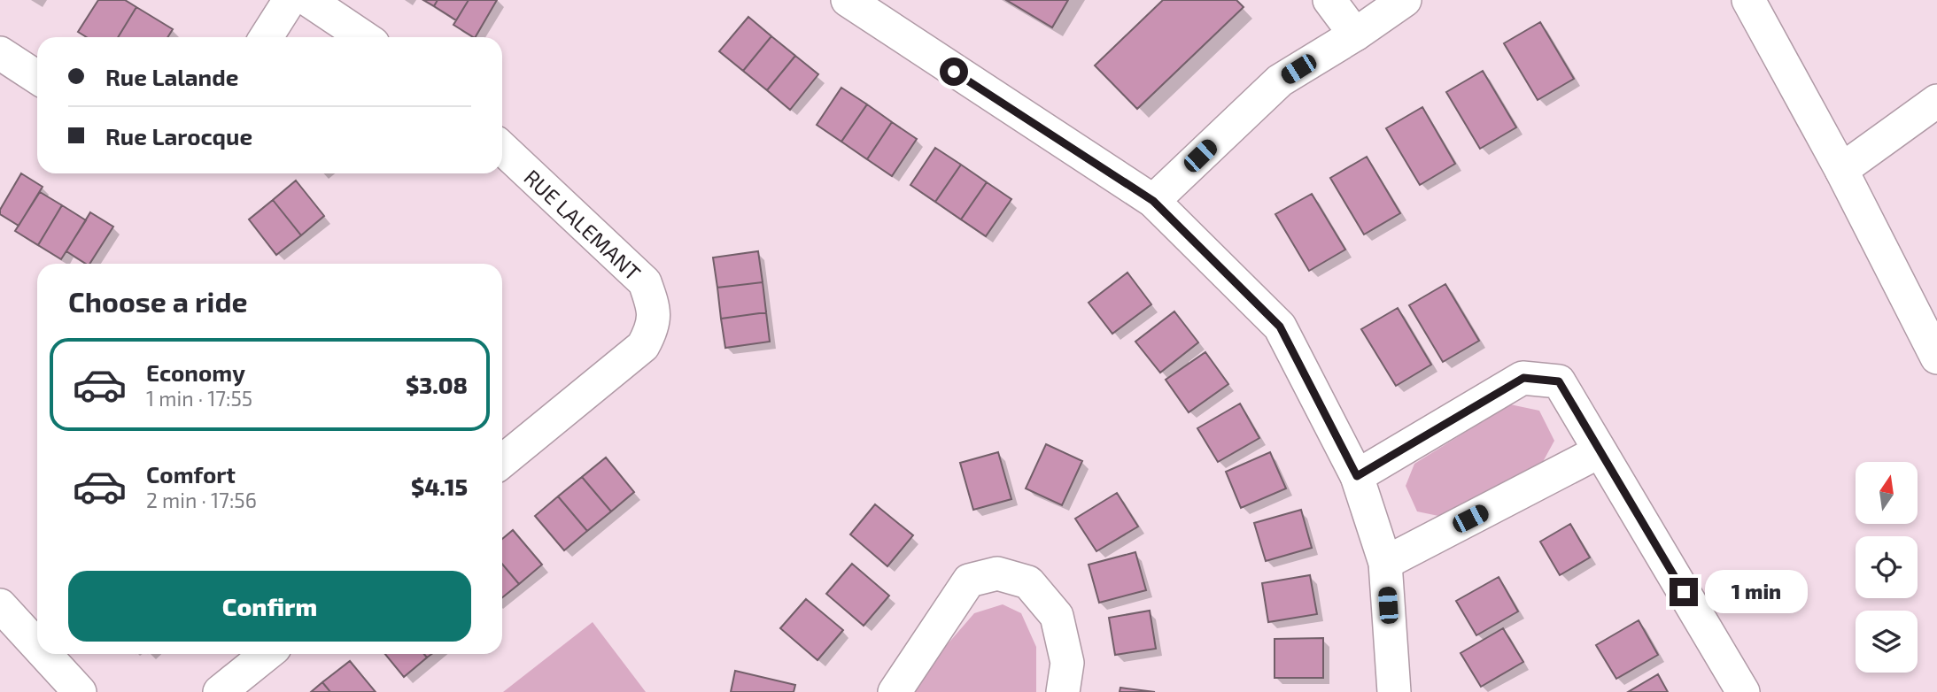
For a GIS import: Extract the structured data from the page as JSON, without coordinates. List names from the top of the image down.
{
  "streets": {
    "street": ["RUE LALEMANT"]
  },
  "north": "top",
  "page": {
    "banner": ["Rue Lalande", "Rue Larocque"],
    "heading": "Choose a ride",
    "list": [
      {
        "name": "Economy",
        "note": "1 min · 17:55",
        "value": "$3.08"
      },
      {
        "name": "Comfort",
        "note": "2 min · 17:56",
        "value": "$4.15"
      }
    ],
    "buttons": "Confirm",
    "bubble": "1 min"
  }
}
